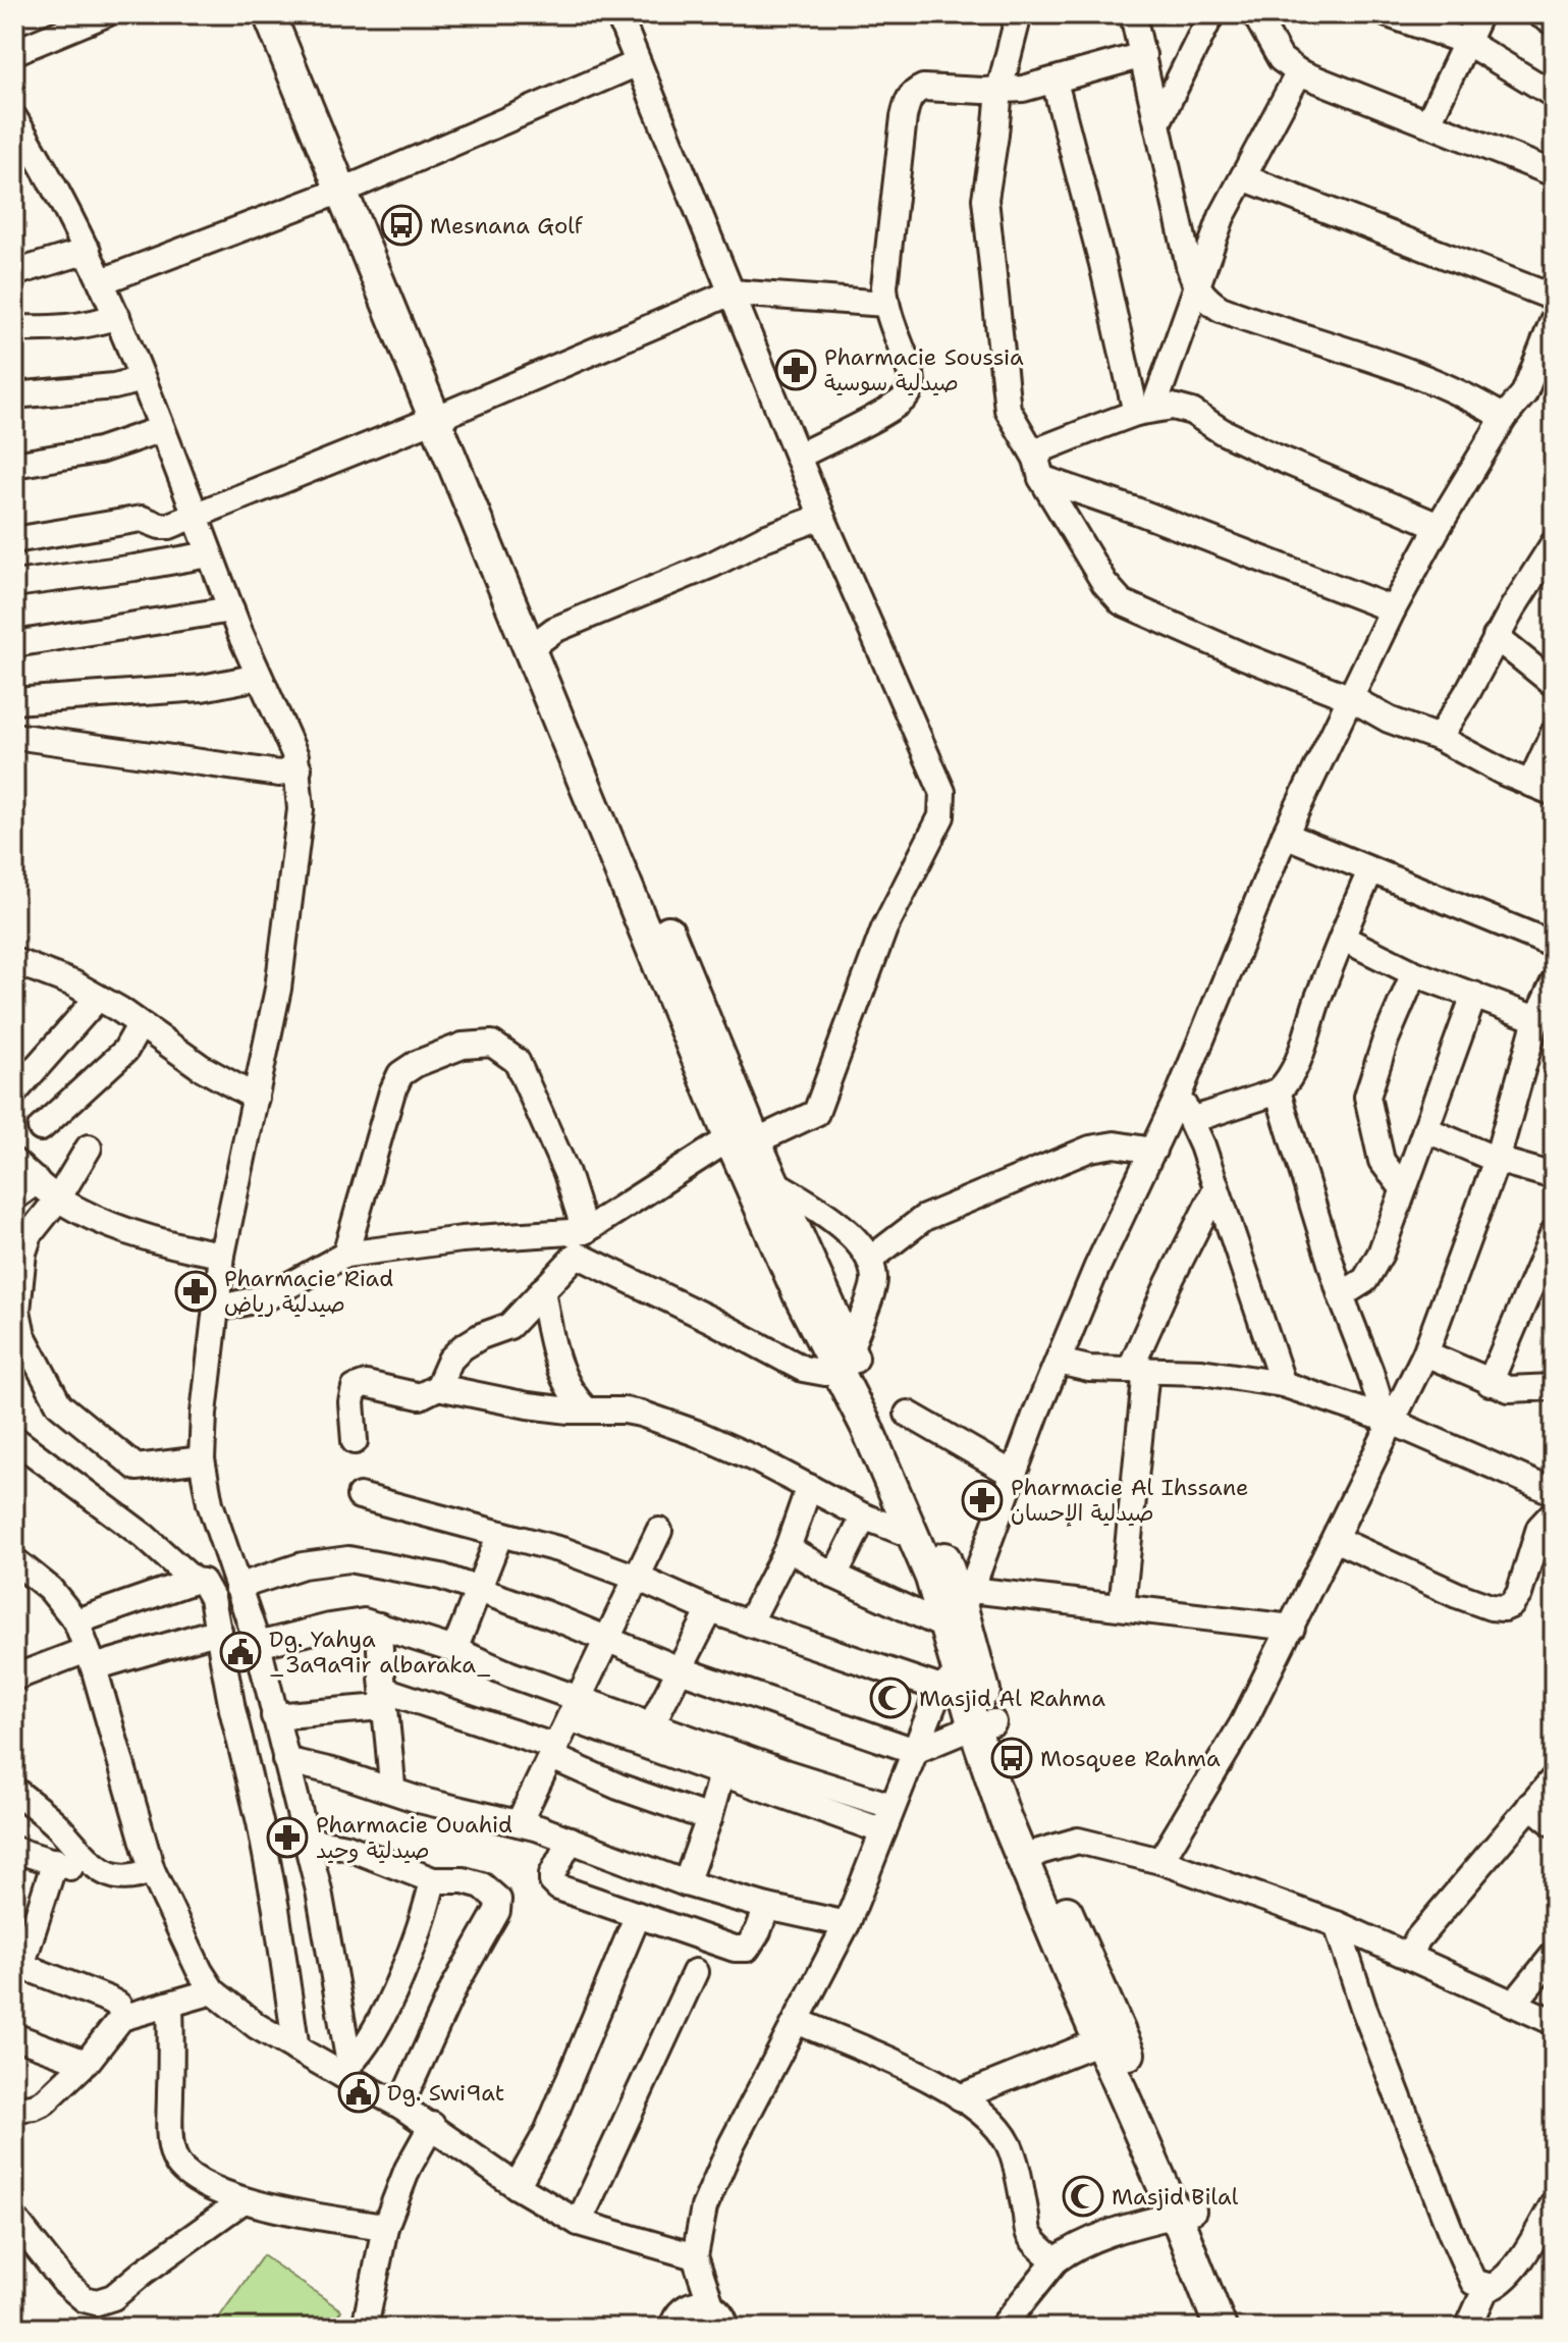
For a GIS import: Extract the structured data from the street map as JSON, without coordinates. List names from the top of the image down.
{
  "places": {
    "bus stop": ["Mesnana Golf", "Mosquee Rahma"],
    "pharmacy": [
      "Pharmacie Soussia صيدلية سوسية",
      "Pharmacie Riad صيدلية رياض",
      "Pharmacie Al Ihssane صيدلية الإحسان",
      "Pharmacie Ouahid صيدلية وحيد"
    ],
    "public building": ["Dg. Yahya _3a9a9ir albaraka_", "Dg. Swi9at"],
    "mosque": ["Masjid Al Rahma", "Masjid Bilal"]
  }
}
